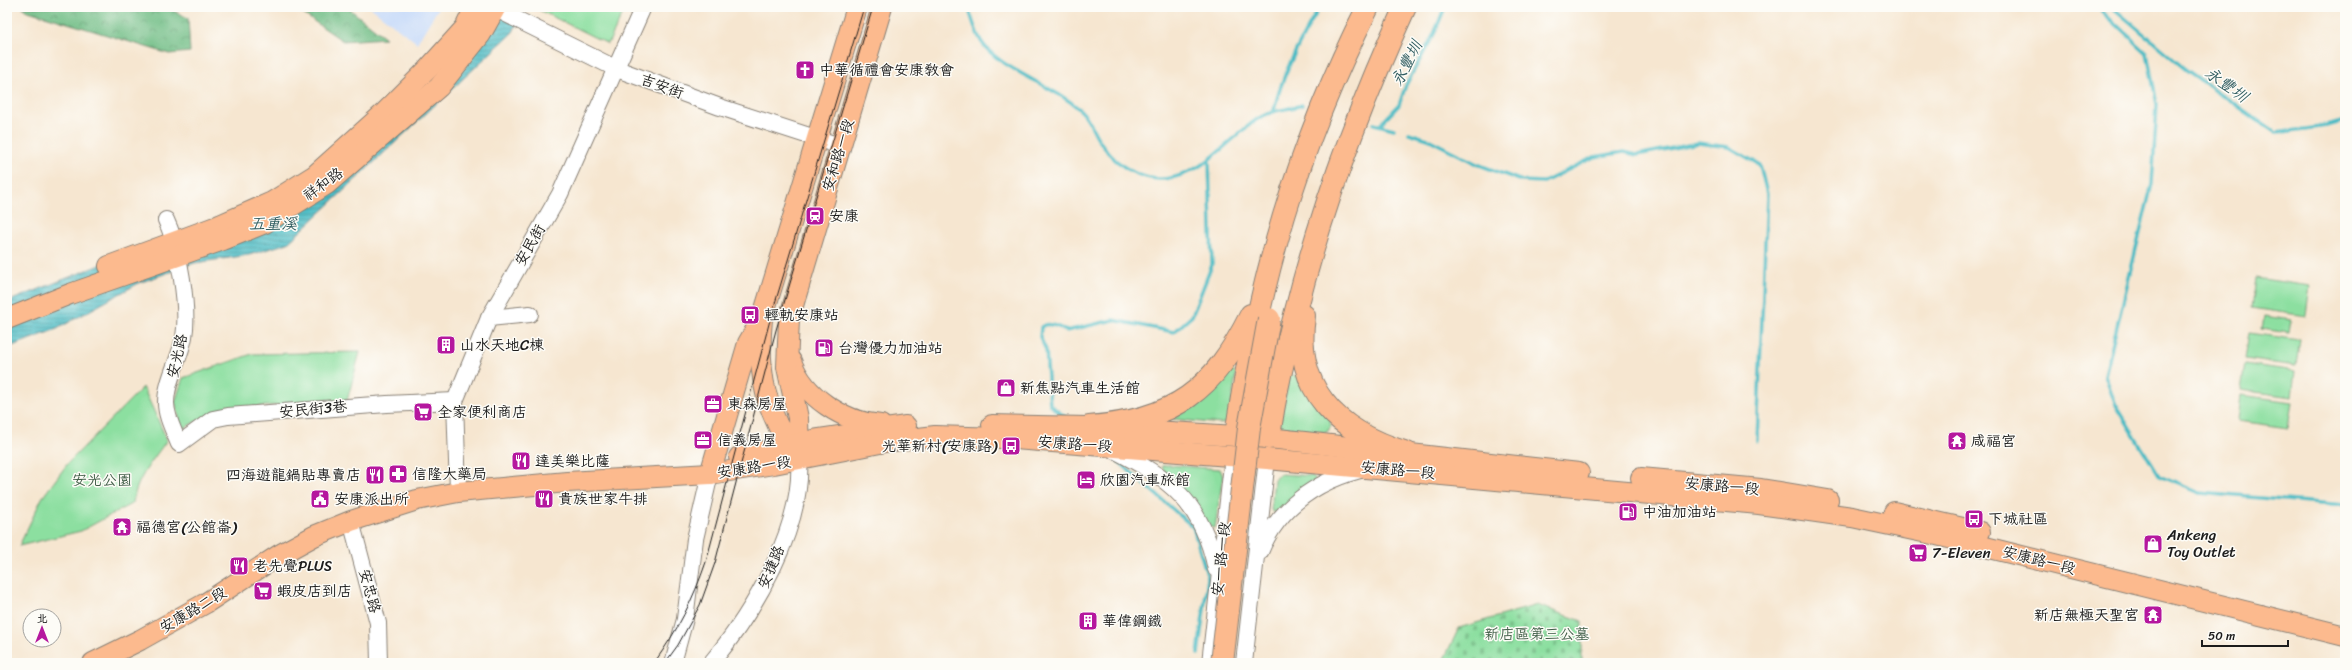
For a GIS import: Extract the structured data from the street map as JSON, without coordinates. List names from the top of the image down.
{
  "streets": {
    "main road": [
      "安和路一段",
      "祥和路",
      "安康路一段",
      "安康路二段"
    ],
    "street": [
      "吉安街",
      "安民街",
      "安光路",
      "安民街3巷",
      "安一路一段",
      "安捷路",
      "安忠路"
    ]
  },
  "crossings": [
    ["吉安街", "安和路一段"],
    ["吉安街", "祥和路"],
    ["吉安街", "安民街"],
    ["安和路一段", "安康路一段"],
    ["安和路一段", "安捷路"],
    ["安和路一段", "安康路二段"],
    ["祥和路", "安光路"],
    ["安民街", "安民街3巷"],
    ["安民街", "安康路二段"],
    ["安光路", "安民街3巷"],
    ["安康路一段", "安一路一段"],
    ["安康路一段", "安捷路"],
    ["安康路一段", "安康路二段"],
    ["安忠路", "安康路二段"]
  ],
  "water": ["永豐圳", "五重溪"],
  "parks": ["安光公園", "新店區第三公墓"],
  "places": {
    "church": ["中華循禮會安康教會"],
    "station": ["安康"],
    "bus stop": ["輕軌安康站", "光華新村(安康路)", "下城社區"],
    "building": ["山水天地C棟", "華偉鋼鐵"],
    "fuel station": ["台灣優力加油站", "中油加油站"],
    "shop": ["新焦點汽車生活館", "Ankeng Toy Outlet"],
    "office": ["東森房屋", "信義房屋"],
    "supermarket": ["全家便利商店", "7-Eleven", "蝦皮店到店"],
    "temple": ["咸福宮", "福德宮(公館崙)", "新店無極天聖宮"],
    "restaurant": [
      "達美樂比薩",
      "四海遊龍鍋貼專賣店",
      "貴族世家牛排",
      "老先覺PLUS"
    ],
    "pharmacy": ["信隆大藥局"],
    "hotel": ["欣園汽車旅館"],
    "public building": ["安康派出所"]
  },
  "scale_bar": "50 m",
  "north": "top"
}
